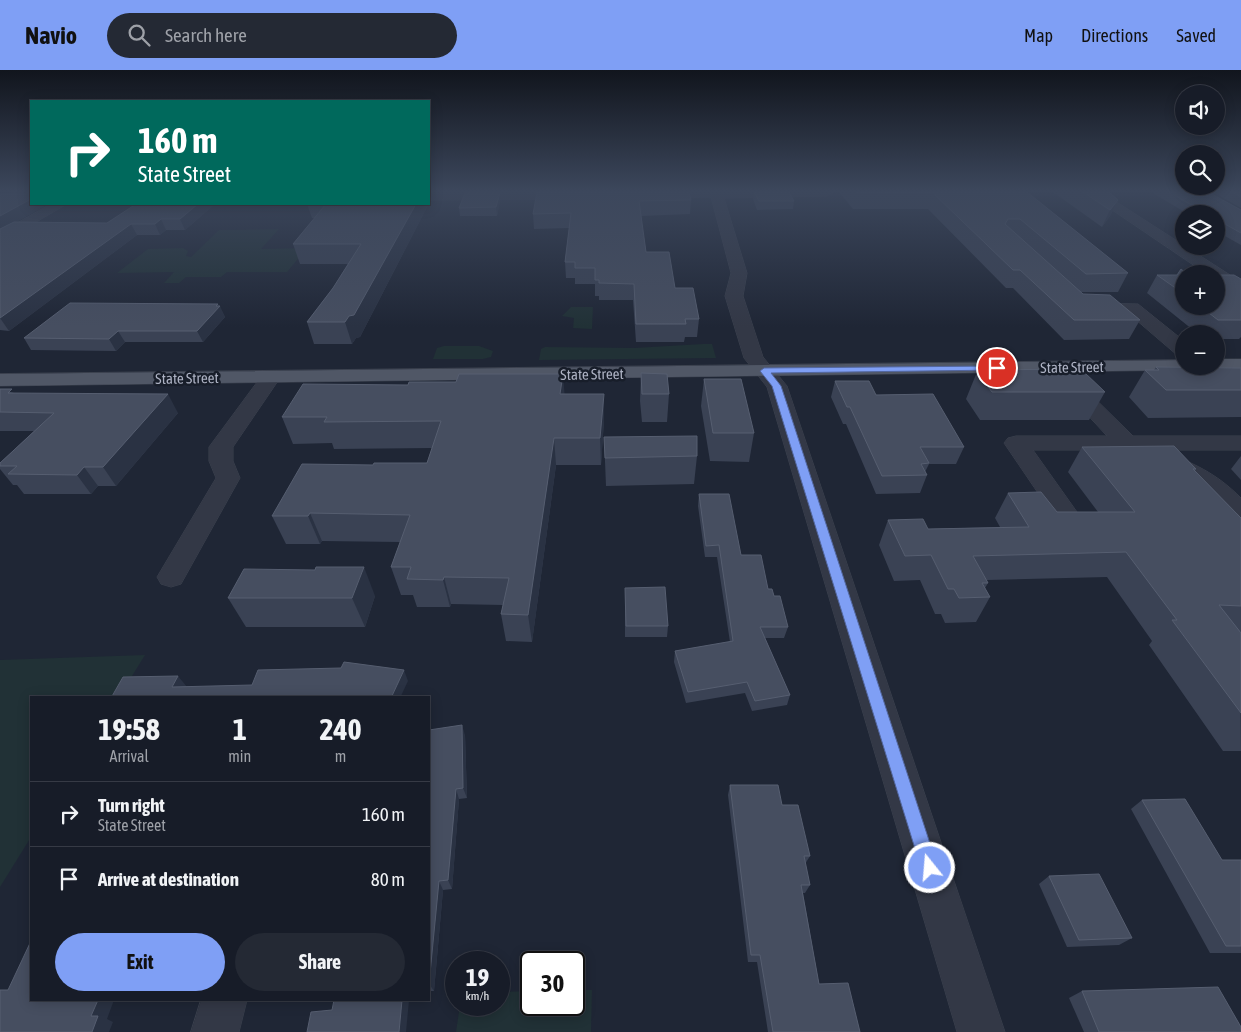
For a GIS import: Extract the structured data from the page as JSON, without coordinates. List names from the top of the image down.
{
  "streets": {
    "main road": ["State Street"]
  },
  "page": {
    "header": "Navio",
    "search": "Search here",
    "nav": ["Map", "Directions", "Saved"],
    "map_buttons": ["+", "−"],
    "turn": ["160 m", "State Street"],
    "eta": [
      "19:58",
      "Arrival",
      "1",
      "min",
      "240",
      "m"
    ],
    "list": [
      {
        "name": "Turn right",
        "note": "State Street",
        "value": "160 m"
      },
      {
        "name": "Arrive at destination",
        "value": "80 m"
      }
    ],
    "buttons": ["Exit", "Share"],
    "speed": "19 km/h",
    "limit": "30"
  }
}
